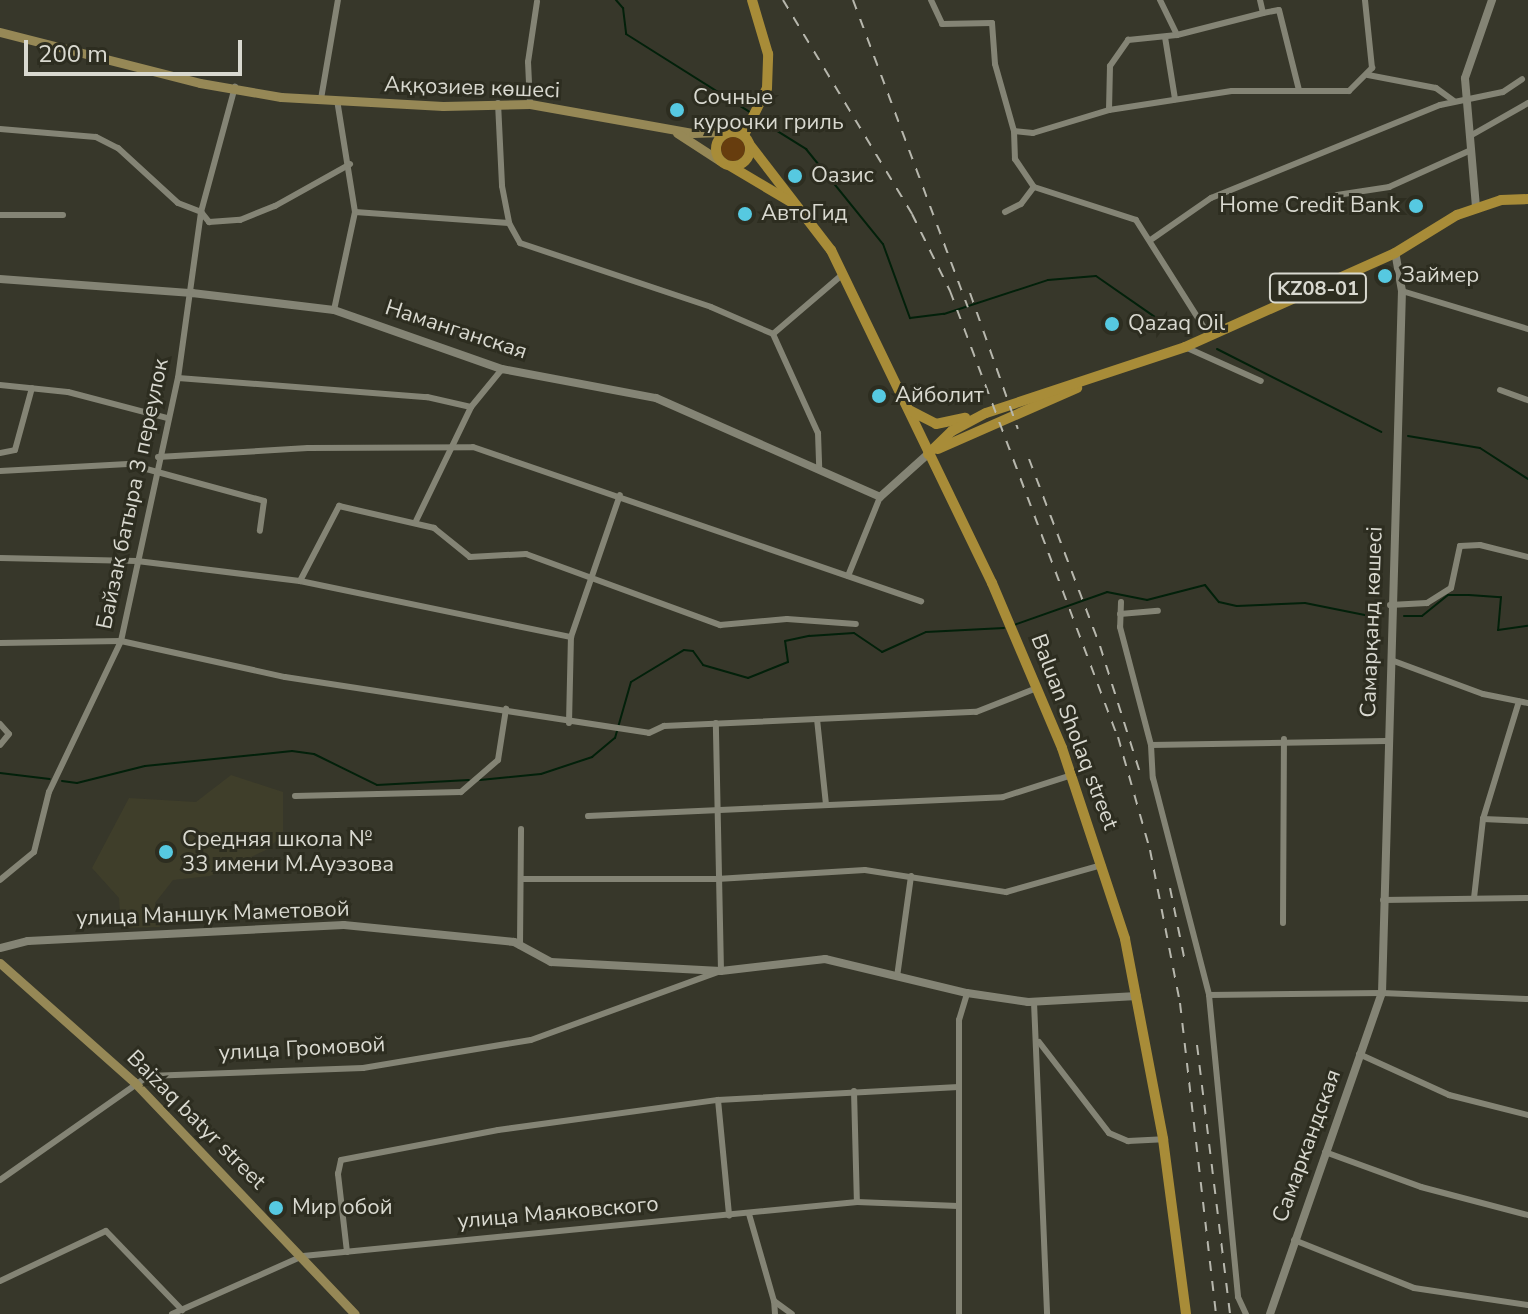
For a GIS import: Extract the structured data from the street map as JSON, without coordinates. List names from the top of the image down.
{
  "streets": {
    "main road": [
      "Аққозиев көшесі",
      "KZ08-01",
      "Baluan Sholaq street",
      "Baizaq batyr street"
    ],
    "street": [
      "Наманганская",
      "Байзак батыра 3 переулок",
      "Самарқанд көшесі",
      "улица Маншук Маметовой",
      "улица Громовой",
      "Самаркандская",
      "улица Маяковского"
    ]
  },
  "crossings": [
    ["Аққозиев көшесі", "Байзак батыра 3 переулок"],
    ["Аққозиев көшесі", "Baluan Sholaq street"],
    ["KZ08-01", "Самарқанд көшесі"],
    ["KZ08-01", "Baluan Sholaq street"],
    ["Наманганская", "Байзак батыра 3 переулок"],
    ["Самарқанд көшесі", "Самаркандская"],
    ["Baluan Sholaq street", "улица Маншук Маметовой"],
    ["улица Маншук Маметовой", "улица Громовой"],
    ["улица Громовой", "Baizaq batyr street"],
    ["Baizaq batyr street", "улица Маяковского"]
  ],
  "places": [
    "Сочные курочки гриль",
    "Оазис",
    "Home Credit Bank",
    "АвтоГид",
    "Займер",
    "Qazaq Oil",
    "Айболит",
    "Средняя школа № 33 имени М.Ауэзова",
    "Мир обой"
  ],
  "scale_bar": "200 m"
}
